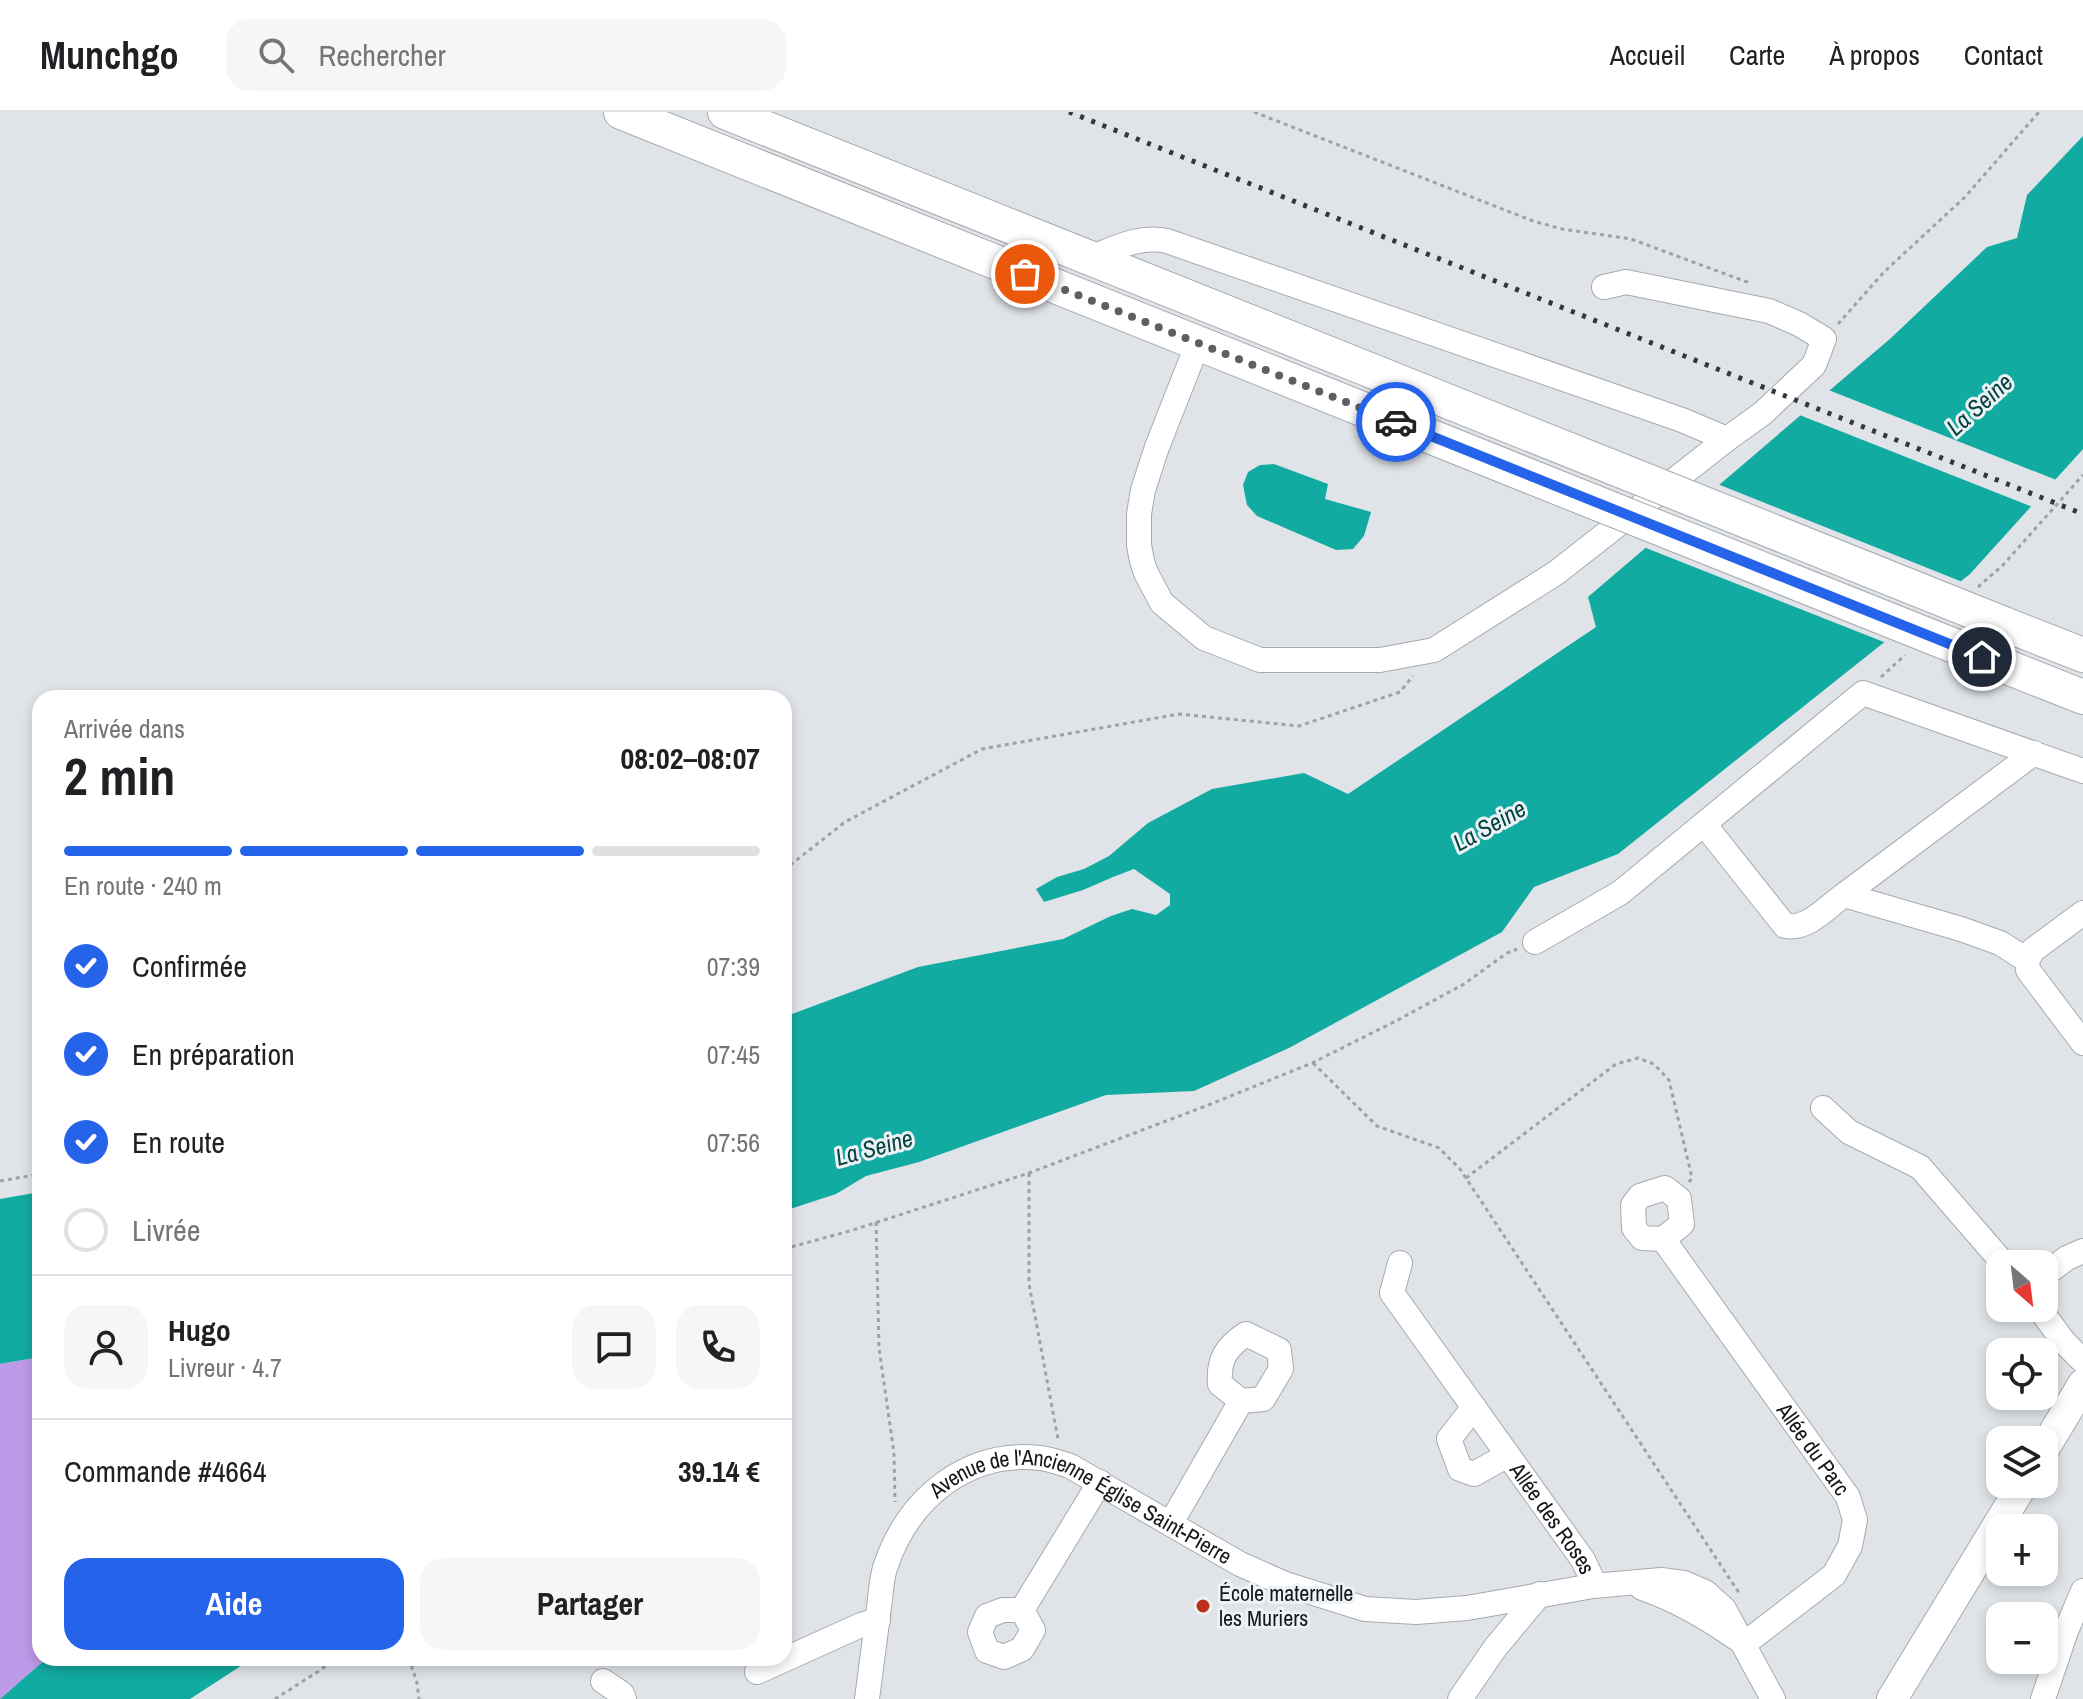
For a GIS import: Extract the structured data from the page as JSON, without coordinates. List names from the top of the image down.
{
  "streets": {
    "street": ["Allée du Parc", "Allée des Roses", "Avenue de l'Ancienne Église Saint-Pierre"]
  },
  "crossings": [
    ["Allée du Parc", "Avenue de l'Ancienne Église Saint-Pierre"],
    ["Allée des Roses", "Avenue de l'Ancienne Église Saint-Pierre"]
  ],
  "water": ["La Seine"],
  "places": ["École maternelle les Muriers"],
  "north": "bottom right",
  "page": {
    "header": "Munchgo",
    "search": "Rechercher",
    "nav": [
      "Accueil",
      "Carte",
      "À propos",
      "Contact"
    ],
    "heading": ["2 min", "Arrivée dans", "08:02–08:07"],
    "panel": [
      "Hugo",
      "Livreur · 4.7",
      "Commande #4664",
      "39.14 €"
    ],
    "bar": "En route · 240 m",
    "list": [
      ["Confirmée", "07:39"],
      ["En préparation", "07:45"],
      ["En route", "07:56"],
      "Livrée"
    ],
    "map_buttons": ["+", "−"],
    "buttons": ["Aide", "Partager"]
  }
}
